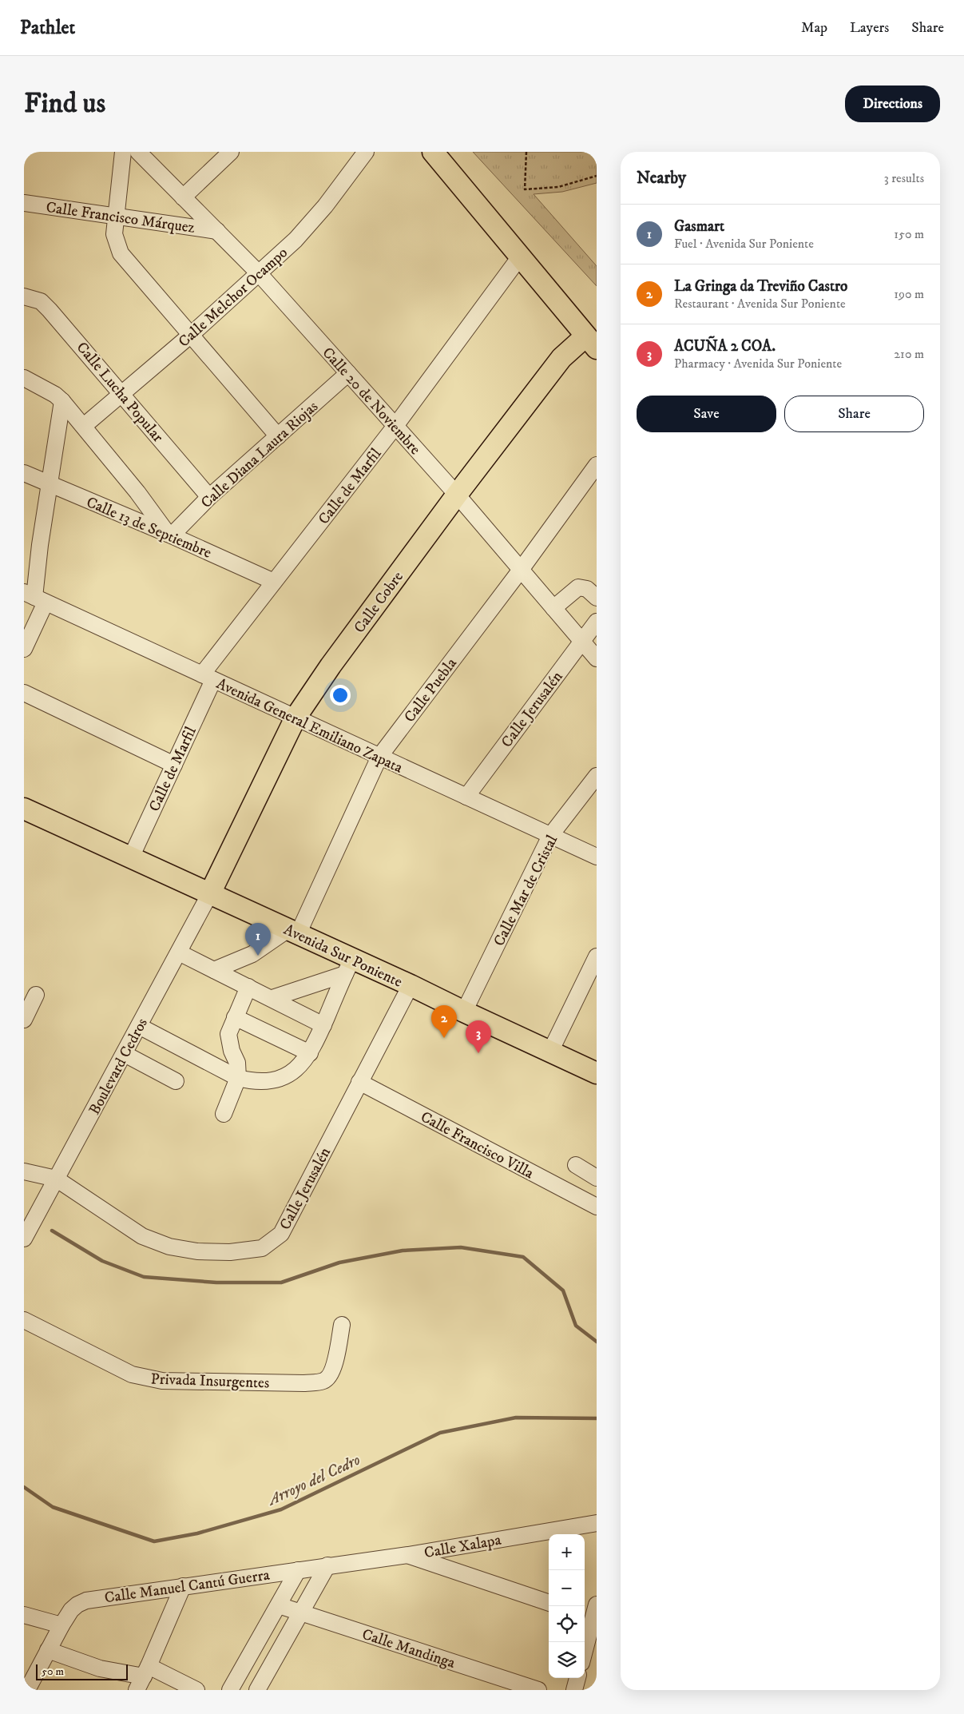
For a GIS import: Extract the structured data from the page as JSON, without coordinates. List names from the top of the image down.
{
  "streets": {
    "main road": ["Calle Cobre", "Avenida Sur Poniente"],
    "street": [
      "Calle Francisco Márquez",
      "Calle Melchor Ocampo",
      "Calle Lucha Popular",
      "Calle 20 de Noviembre",
      "Calle Diana Laura Riojas",
      "Calle de Marfil",
      "Calle 13 de Septiembre",
      "Calle Puebla",
      "Calle Jerusalén",
      "Avenida General Emiliano Zapata",
      "Calle Mar de Cristal",
      "Boulevard Cedros",
      "Calle Francisco Villa",
      "Privada Insurgentes",
      "Calle Xalapa",
      "Calle Manuel Cantú Guerra",
      "Calle Mandinga"
    ]
  },
  "crossings": [
    ["Calle Francisco Márquez", "Calle 20 de Noviembre"],
    ["Calle Melchor Ocampo", "Calle Lucha Popular"],
    ["Calle Melchor Ocampo", "Calle 20 de Noviembre"],
    ["Calle Lucha Popular", "Calle Diana Laura Riojas"],
    ["Calle 20 de Noviembre", "Calle Diana Laura Riojas"],
    ["Calle 20 de Noviembre", "Calle de Marfil"],
    ["Calle 20 de Noviembre", "Calle Cobre"],
    ["Calle 20 de Noviembre", "Calle Puebla"],
    ["Calle 20 de Noviembre", "Calle Jerusalén"],
    ["Calle Diana Laura Riojas", "Calle 13 de Septiembre"],
    ["Calle de Marfil", "Calle 13 de Septiembre"],
    ["Calle de Marfil", "Avenida General Emiliano Zapata"],
    ["Calle de Marfil", "Avenida Sur Poniente"],
    ["Calle Cobre", "Avenida General Emiliano Zapata"],
    ["Calle Cobre", "Avenida Sur Poniente"],
    ["Calle Cobre", "Boulevard Cedros"],
    ["Calle Puebla", "Avenida General Emiliano Zapata"],
    ["Calle Puebla", "Avenida Sur Poniente"],
    ["Calle Jerusalén", "Avenida General Emiliano Zapata"],
    ["Calle Jerusalén", "Avenida Sur Poniente"],
    ["Calle Jerusalén", "Boulevard Cedros"],
    ["Calle Jerusalén", "Calle Francisco Villa"],
    ["Avenida General Emiliano Zapata", "Calle Mar de Cristal"],
    ["Calle Mar de Cristal", "Avenida Sur Poniente"],
    ["Avenida Sur Poniente", "Boulevard Cedros"],
    ["Calle Xalapa", "Calle Manuel Cantú Guerra"]
  ],
  "water": ["Arroyo del Cedro"],
  "scale_bar": "50 m",
  "page": {
    "header": "Pathlet",
    "nav": ["Map", "Layers", "Share"],
    "buttons": [
      "Directions",
      ["Save", "Share"]
    ],
    "title": "Find us",
    "heading": ["Nearby", "3 results"],
    "list": [
      {
        "mark": "1",
        "name": "Gasmart",
        "note": "Fuel · Avenida Sur Poniente",
        "value": "150 m"
      },
      {
        "mark": "2",
        "name": "La Gringa da Treviño Castro",
        "note": "Restaurant · Avenida Sur Poniente",
        "value": "190 m"
      },
      {
        "mark": "3",
        "name": "ACUÑA 2 COA.",
        "note": "Pharmacy · Avenida Sur Poniente",
        "value": "210 m"
      }
    ],
    "pins": ["1", "2", "3"],
    "map_buttons": ["+", "−"],
    "scale": "50 m"
  }
}
